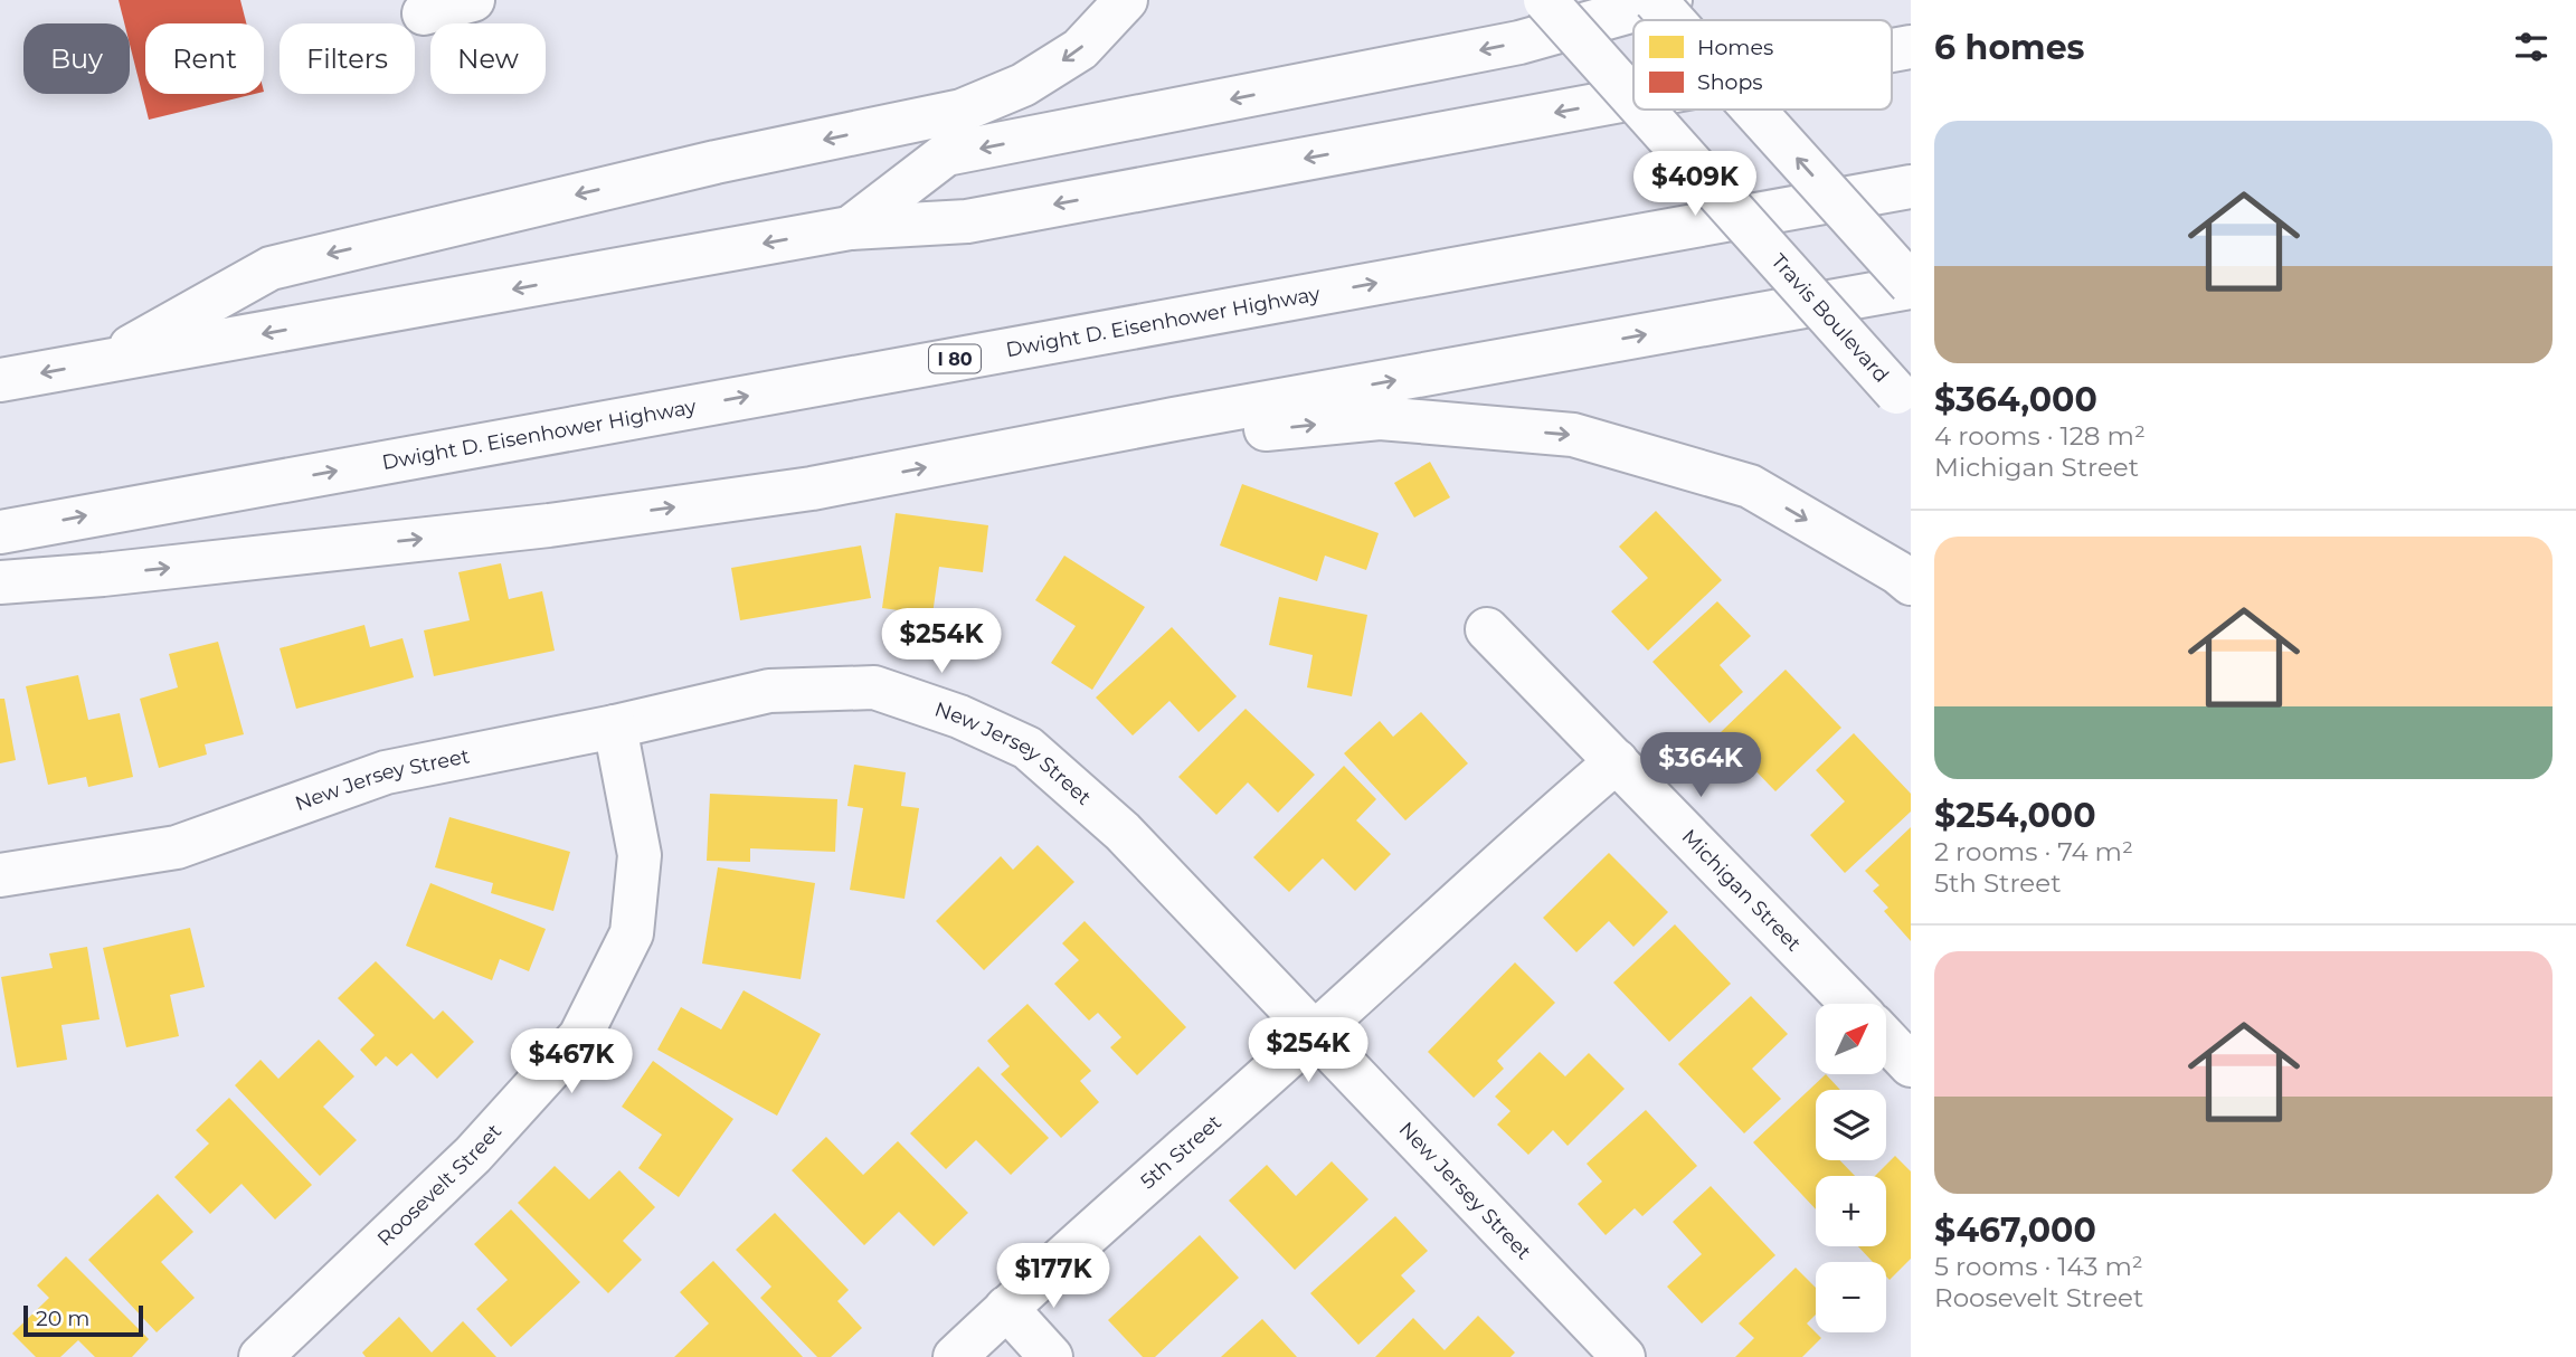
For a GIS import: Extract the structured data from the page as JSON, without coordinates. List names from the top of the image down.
{
  "streets": {
    "main road": [
      "Travis Boulevard",
      "Dwight D. Eisenhower Highway",
      "I 80",
      "New Jersey Street",
      "Michigan Street",
      "5th Street",
      "Roosevelt Street"
    ]
  },
  "crossings": [
    ["New Jersey Street", "5th Street"],
    ["New Jersey Street", "Roosevelt Street"],
    ["Michigan Street", "5th Street"]
  ],
  "legend": ["Homes", "Shops"],
  "scale_bar": "20 m",
  "north": "top right",
  "page": {
    "heading": "6 homes",
    "chip": [
      "Buy",
      "Rent",
      "Filters",
      "New"
    ],
    "list": [
      {
        "name": "$364,000",
        "note": "4 rooms · 128 m² · Michigan Street"
      },
      {
        "name": "$254,000",
        "note": "2 rooms · 74 m² · 5th Street"
      },
      {
        "name": "$467,000",
        "note": "5 rooms · 143 m² · Roosevelt Street"
      }
    ],
    "price": [
      "$409K",
      "$254K",
      "$364K",
      "$254K",
      "$467K",
      "$177K"
    ],
    "map_buttons": ["+", "−"],
    "scale": "20 m"
  }
}
